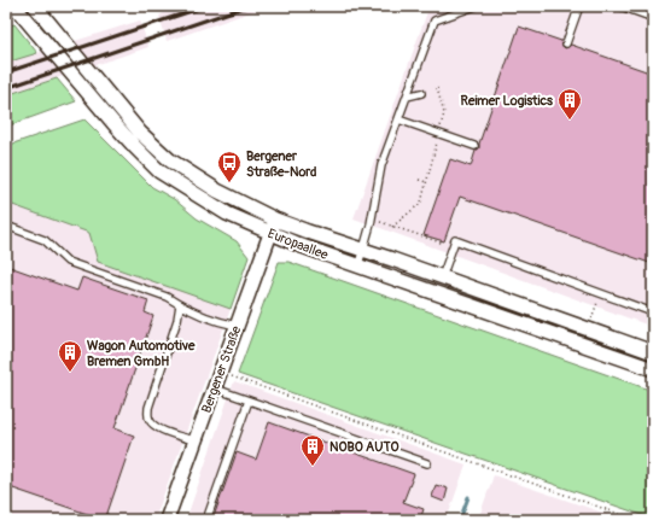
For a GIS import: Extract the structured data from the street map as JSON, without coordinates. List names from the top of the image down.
{
  "streets": {
    "street": ["Europaallee", "Bergener Straße"]
  },
  "crossings": [
    ["Europaallee", "Bergener Straße"]
  ],
  "places": {
    "building": ["Reimer Logistics", "Wagon Automotive Bremen GmbH", "NOBO AUTO"],
    "bus stop": ["Bergener Straße-Nord"]
  }
}
